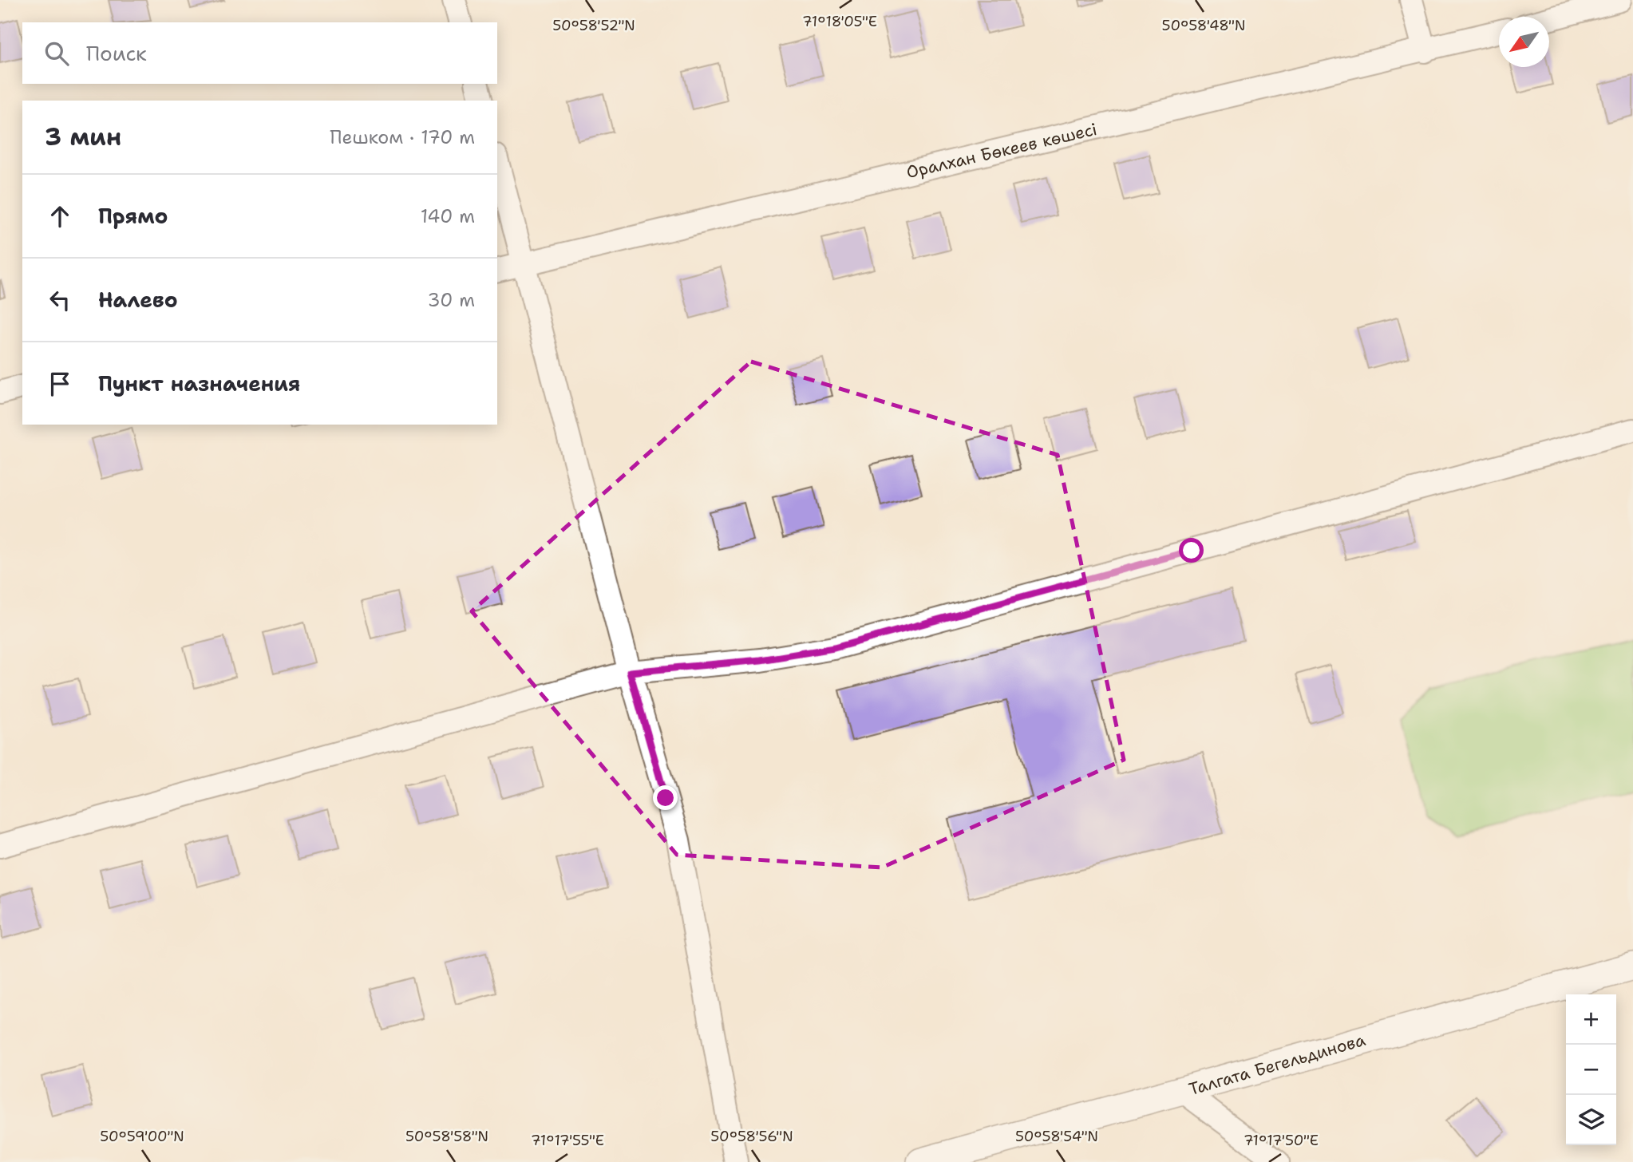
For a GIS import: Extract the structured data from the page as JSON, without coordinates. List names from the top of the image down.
{
  "streets": {
    "street": ["Оралхан Бөкеев көшесі", "Талгата Бегельдинова"]
  },
  "north": "bottom left",
  "page": {
    "search": "Поиск",
    "heading": ["3 мин", "Пешком · 170 m"],
    "list": [
      ["Прямо", "140 m"],
      ["Налево", "30 m"],
      "Пункт назначения"
    ],
    "map_buttons": ["+", "−"]
  },
  "coordinates": [
    "71°18'05\"E",
    "50°58'52\"N",
    "50°58'48\"N",
    "50°59'00\"N",
    "50°58'58\"N",
    "50°58'56\"N",
    "50°58'54\"N",
    "71°17'55\"E",
    "71°17'50\"E"
  ]
}
